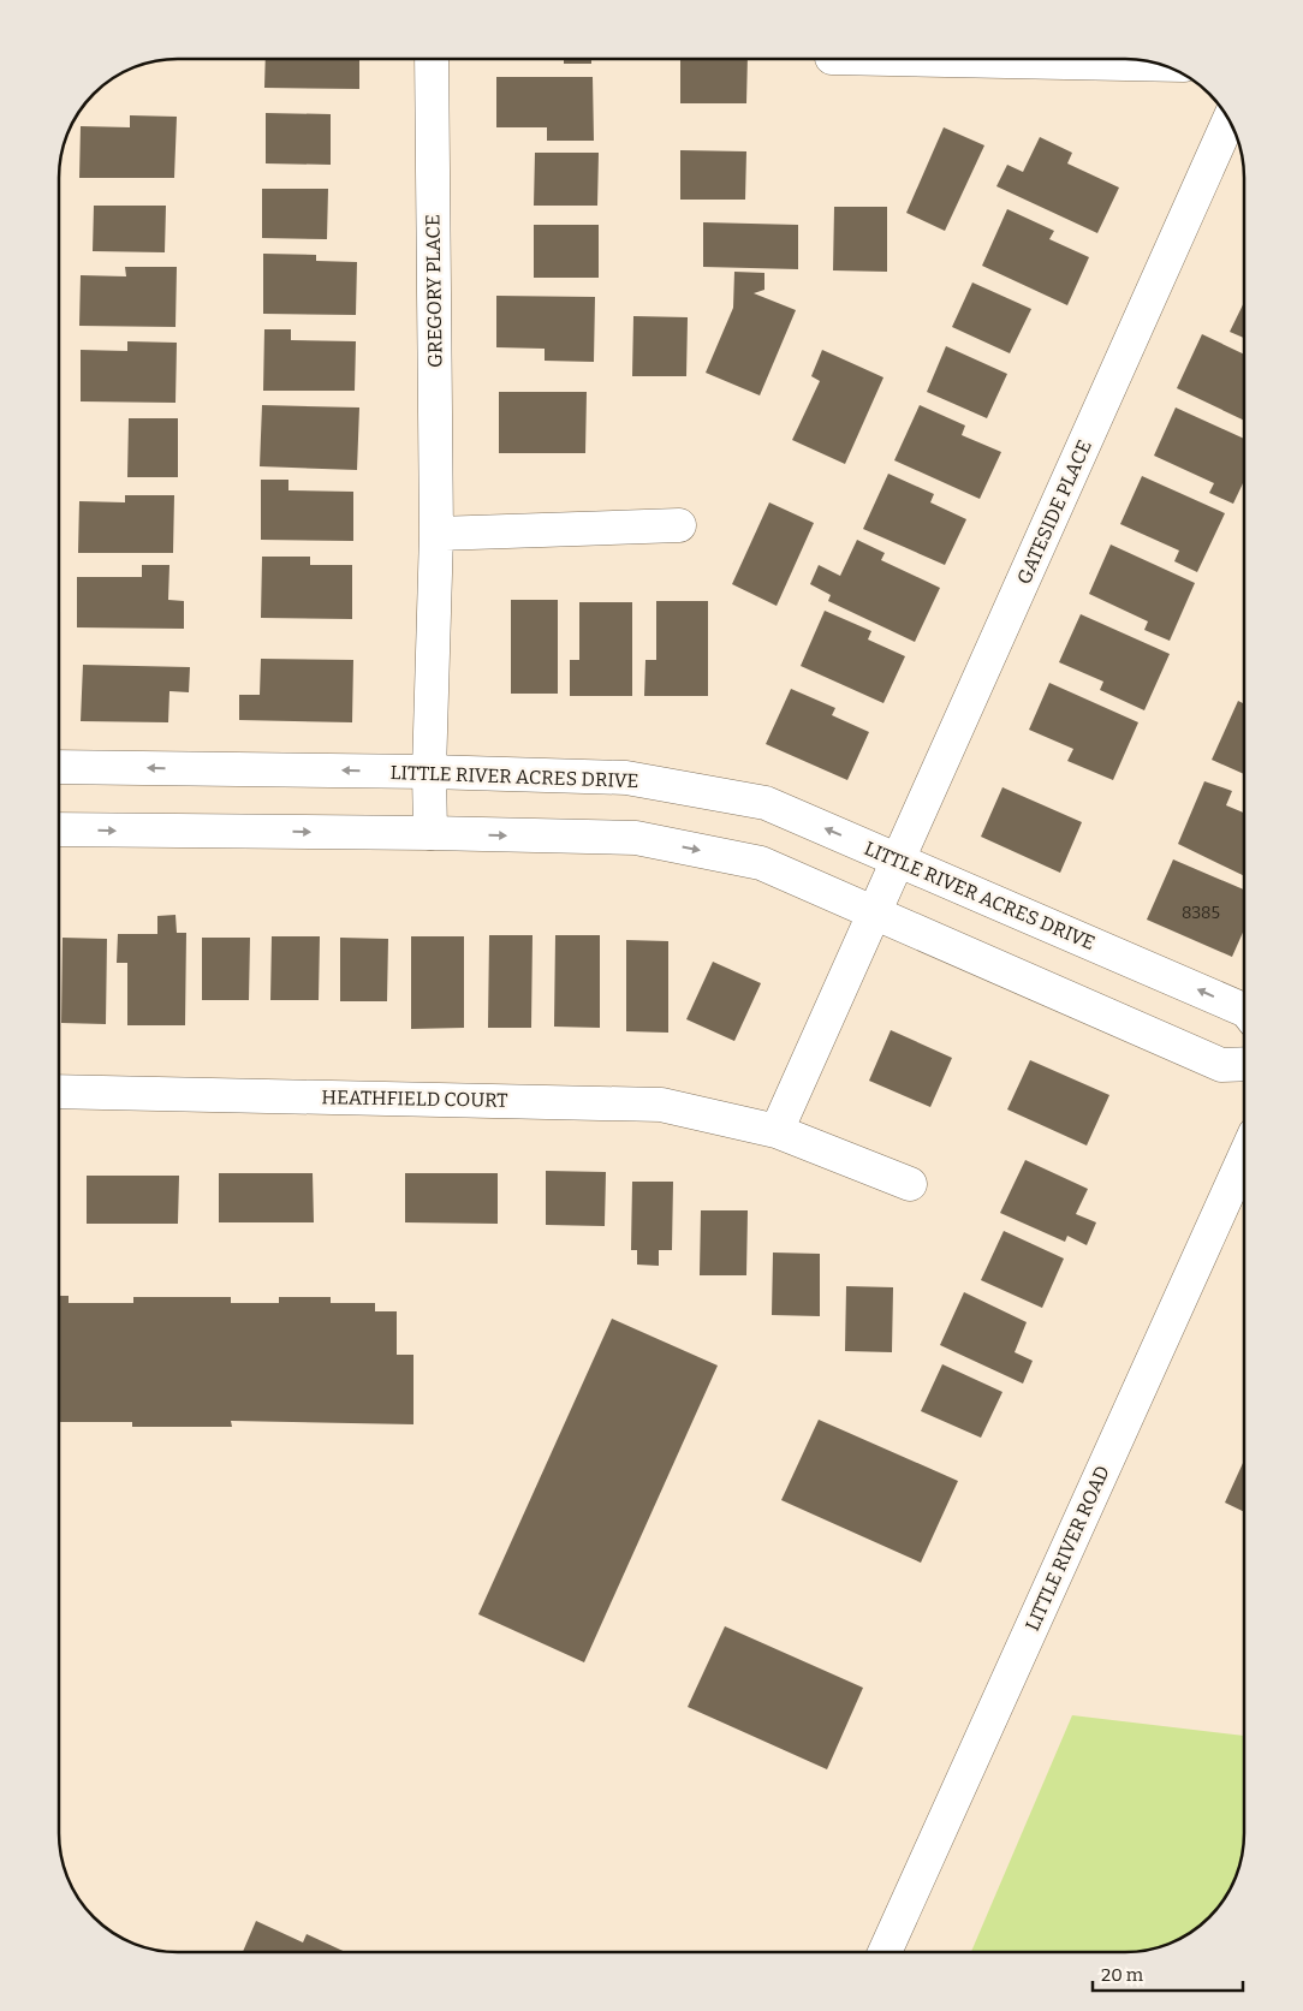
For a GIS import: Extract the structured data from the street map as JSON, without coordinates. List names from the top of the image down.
{
  "streets": {
    "street": [
      "GREGORY PLACE",
      "GATESIDE PLACE",
      "LITTLE RIVER ACRES DRIVE",
      "HEATHFIELD COURT",
      "LITTLE RIVER ROAD"
    ]
  },
  "crossings": [
    ["GREGORY PLACE", "LITTLE RIVER ACRES DRIVE"],
    ["GATESIDE PLACE", "LITTLE RIVER ACRES DRIVE"]
  ],
  "house_numbers": ["8385"],
  "scale_bar": "20 m"
}
